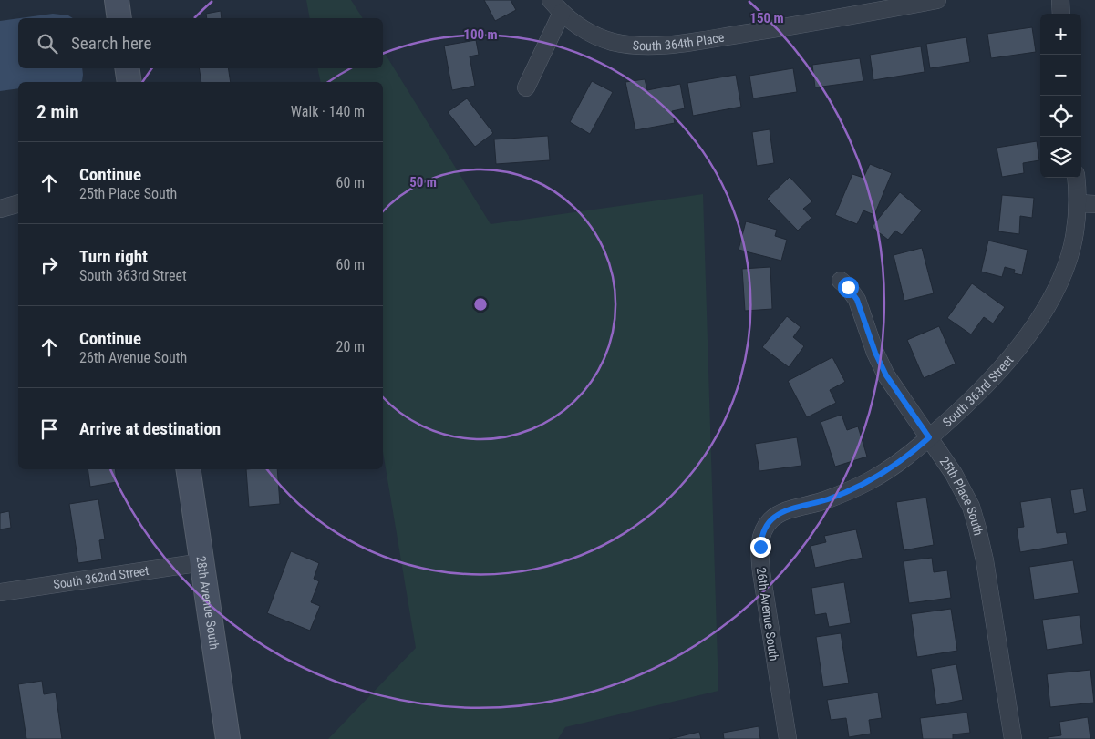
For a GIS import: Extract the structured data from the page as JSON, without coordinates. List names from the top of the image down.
{
  "streets": {
    "street": [
      "South 364th Place",
      "South 363rd Street",
      "25th Place South",
      "South 362nd Street",
      "28th Avenue South",
      "26th Avenue South"
    ]
  },
  "crossings": [
    ["South 363rd Street", "25th Place South"],
    ["South 363rd Street", "26th Avenue South"],
    ["South 362nd Street", "28th Avenue South"]
  ],
  "page": {
    "map_buttons": ["+", "−"],
    "search": "Search here",
    "heading": ["2 min", "Walk · 140 m"],
    "list": [
      ["Continue", "25th Place South", "60 m"],
      ["Turn right", "South 363rd Street", "60 m"],
      ["Continue", "26th Avenue South", "20 m"],
      "Arrive at destination"
    ]
  },
  "rings": ["150 m", "100 m", "50 m"]
}
